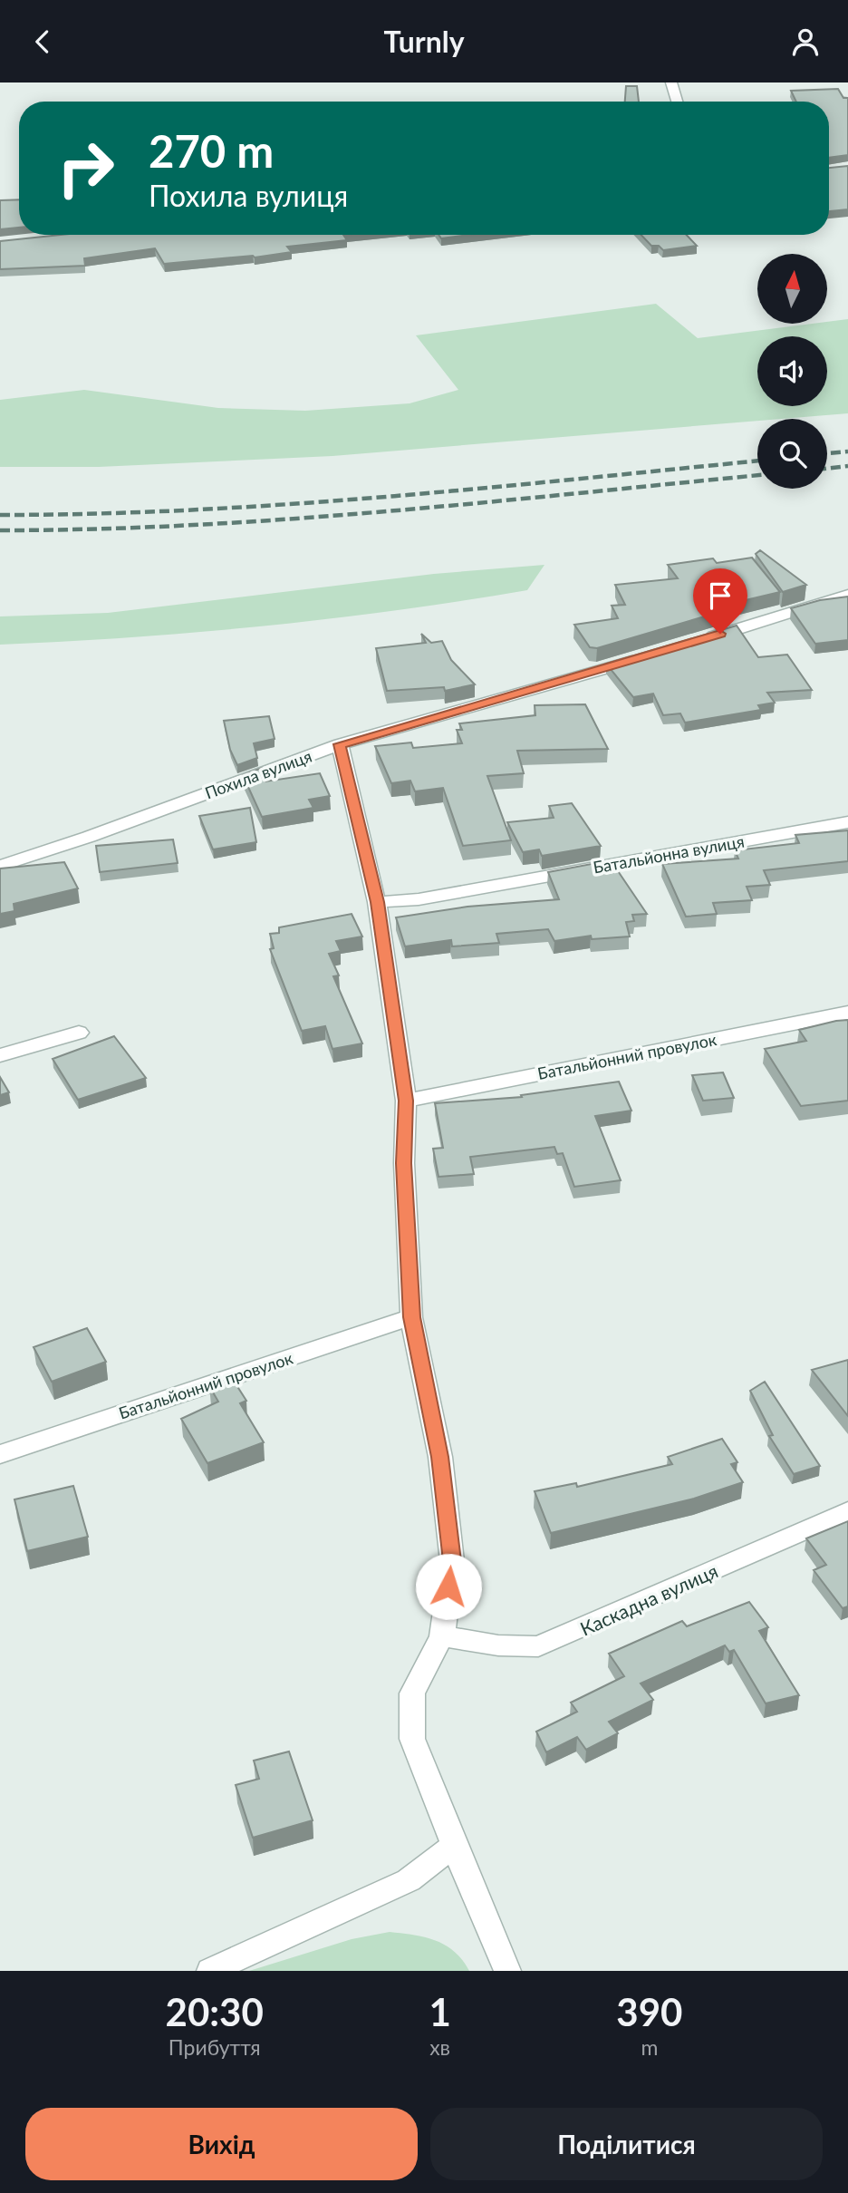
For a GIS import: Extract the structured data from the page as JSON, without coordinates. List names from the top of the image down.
{
  "streets": {
    "street": [
      "Похила вулиця",
      "Батальйонна вулиця",
      "Батальйонний провулок",
      "Каскадна вулиця"
    ]
  },
  "north": "top",
  "page": {
    "header": "Turnly",
    "turn": ["270 m", "Похила вулиця"],
    "eta": [
      "20:30",
      "Прибуття",
      "1",
      "хв",
      "390",
      "m"
    ],
    "buttons": ["Вихід", "Поділитися"]
  }
}
